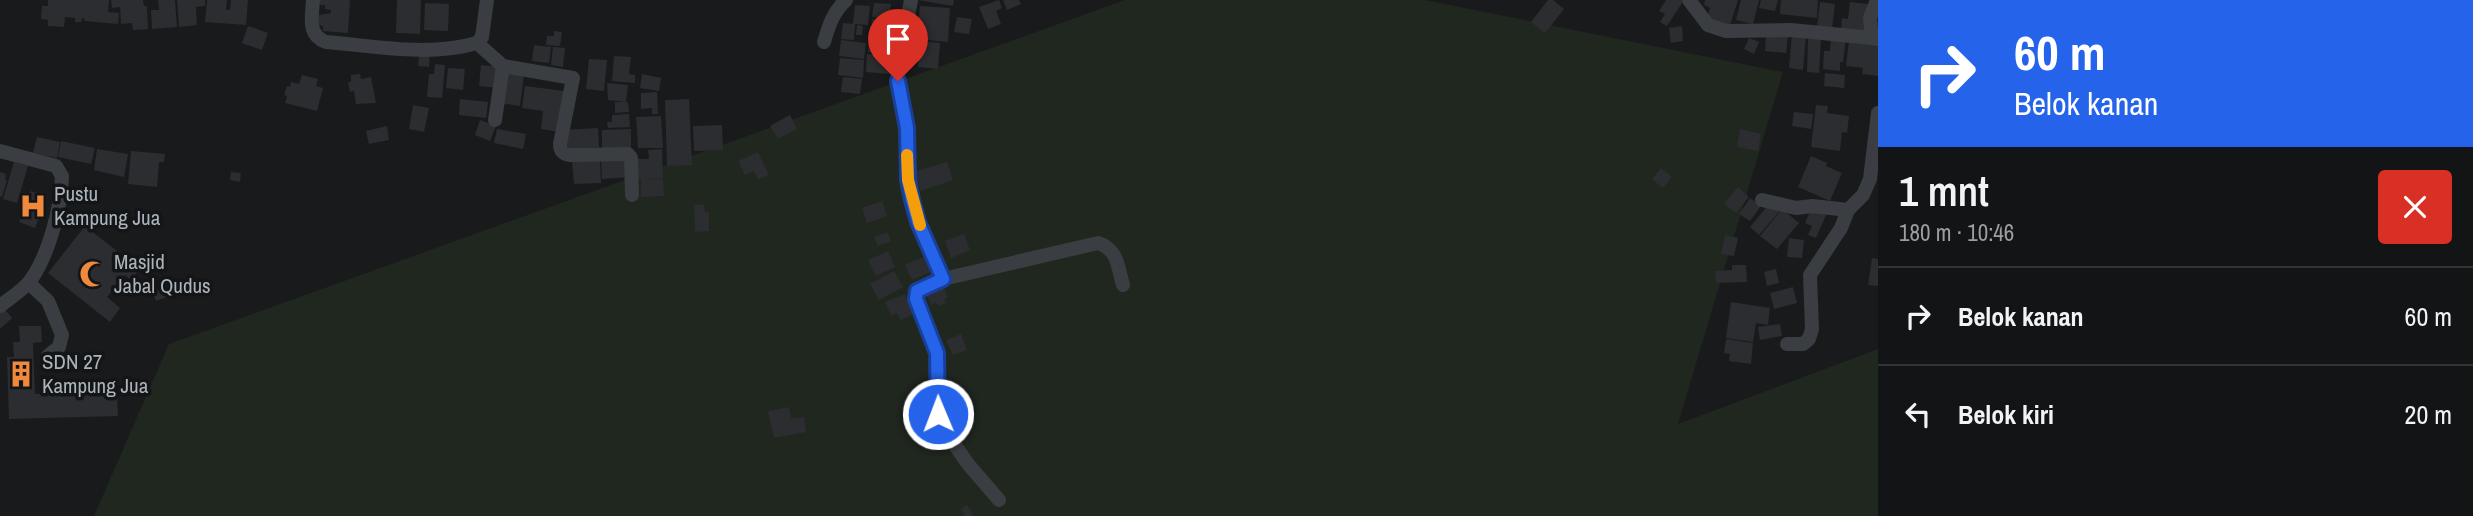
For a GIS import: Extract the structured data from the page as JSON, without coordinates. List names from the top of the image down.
{
  "places": {
    "hospital": ["Pustu Kampung Jua"],
    "mosque": ["Masjid Jabal Qudus"],
    "building": ["SDN 27 Kampung Jua"]
  },
  "page": {
    "turn": ["60 m", "Belok kanan"],
    "heading": ["1 mnt", "180 m · 10:46"],
    "list": [
      {
        "name": "Belok kanan",
        "value": "60 m"
      },
      {
        "name": "Belok kiri",
        "value": "20 m"
      }
    ]
  }
}
